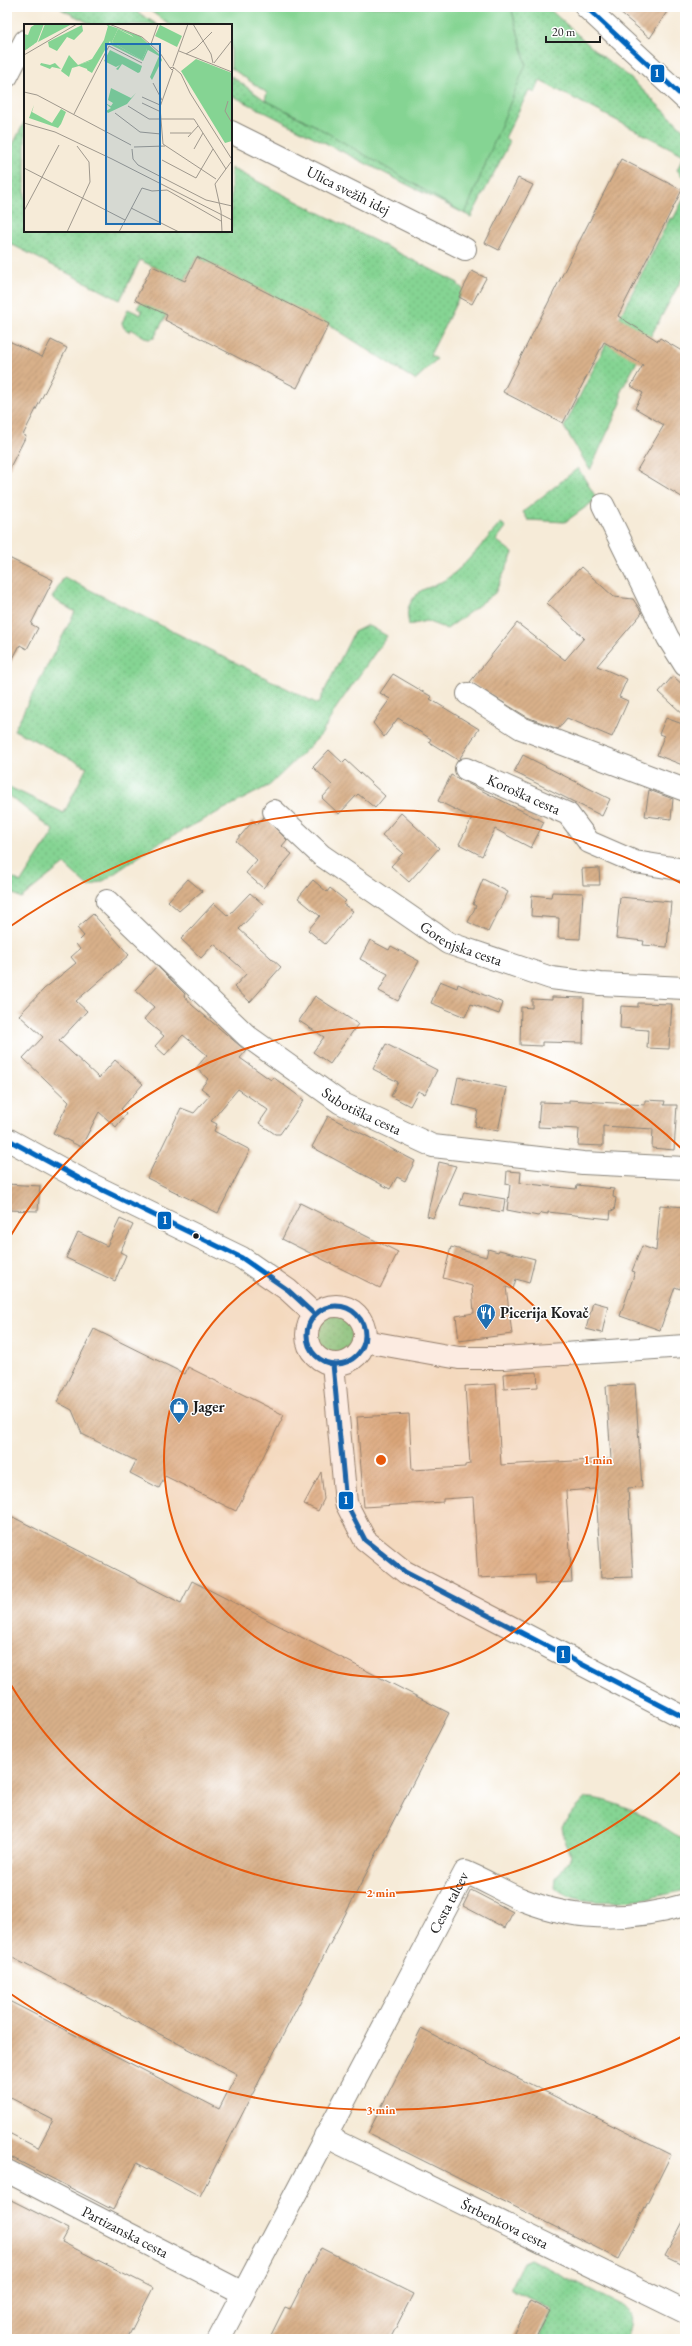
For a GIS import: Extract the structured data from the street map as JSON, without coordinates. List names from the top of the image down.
{
  "streets": {
    "street": [
      "Ulica svežih idej",
      "Koroška cesta",
      "Gorenjska cesta",
      "Subotiška cesta",
      "Cesta talcev",
      "Štrbenkova cesta",
      "Partizanska cesta"
    ]
  },
  "crossings": [
    ["Cesta talcev", "Štrbenkova cesta"]
  ],
  "places": {
    "restaurant": ["Picerija Kovač"],
    "shop": ["Jager"]
  },
  "lines": ["transit line 1"],
  "scale_bar": "20 m",
  "rings": ["1 min", "2 min", "3 min"]
}
